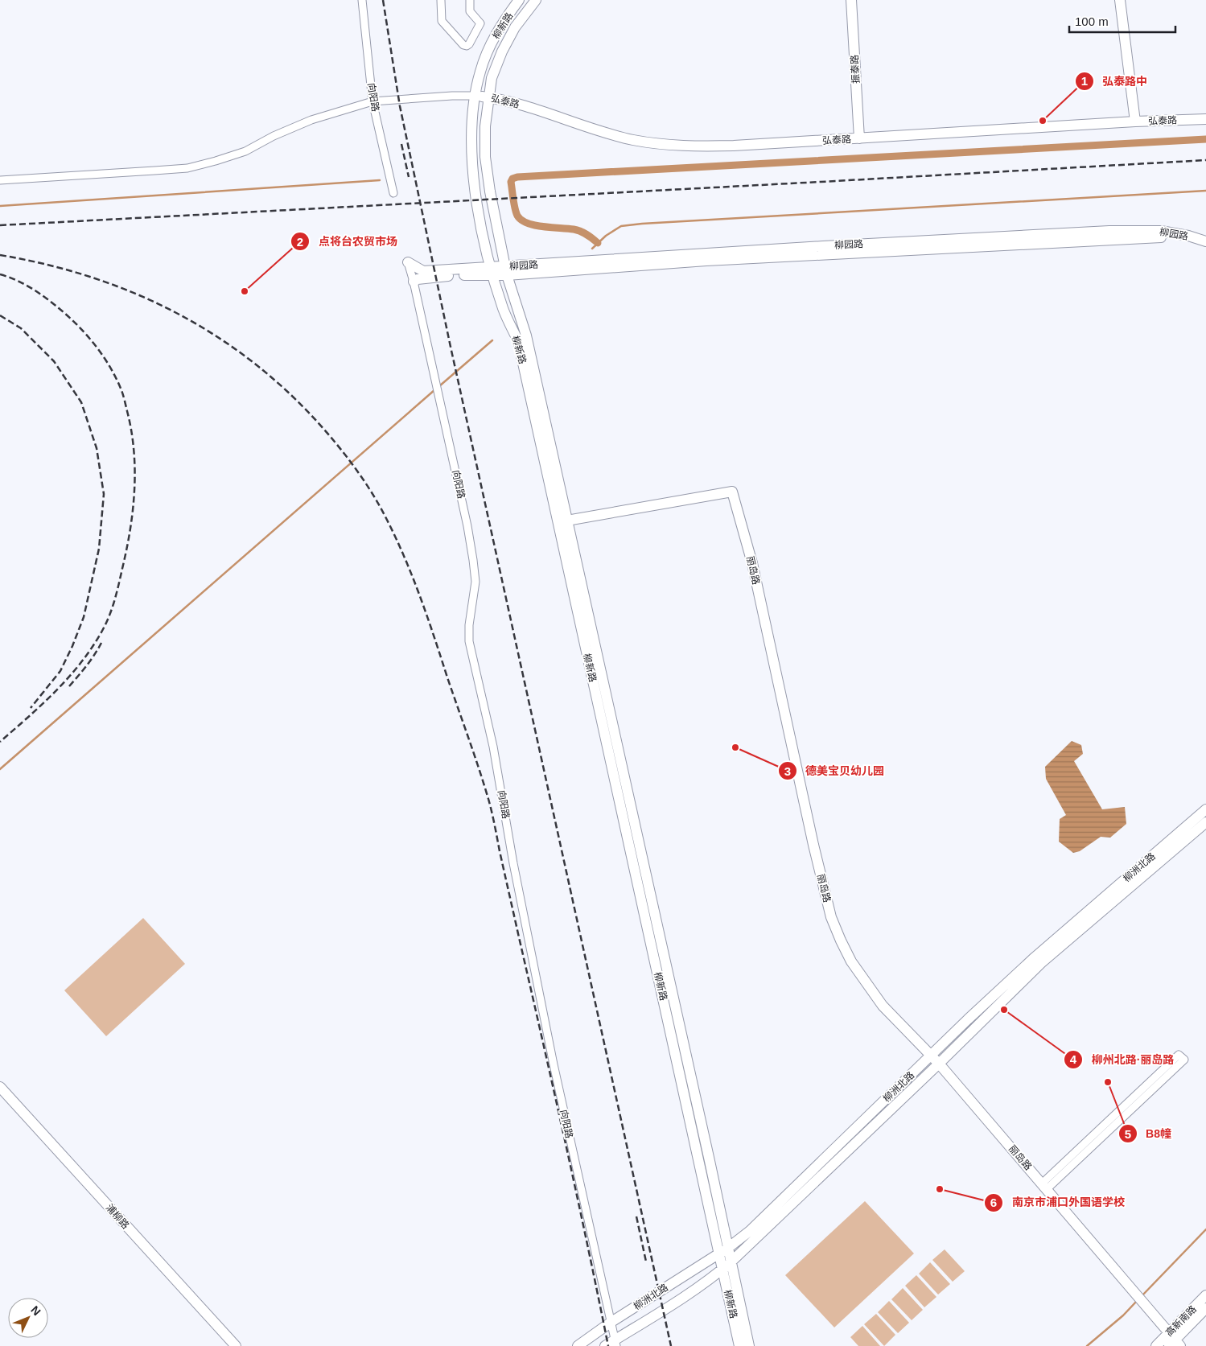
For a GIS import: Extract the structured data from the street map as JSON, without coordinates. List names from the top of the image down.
{
  "streets": {
    "street": [
      "柳新路",
      "振泰路",
      "向阳路",
      "弘泰路",
      "柳园路",
      "丽岛路",
      "柳洲北路",
      "浦柳路",
      "高新南路"
    ]
  },
  "crossings": [
    ["柳新路", "弘泰路"],
    ["柳新路", "柳园路"],
    ["柳新路", "丽岛路"],
    ["柳新路", "柳洲北路"],
    ["振泰路", "弘泰路"],
    ["向阳路", "柳洲北路"],
    ["丽岛路", "柳洲北路"],
    ["丽岛路", "高新南路"]
  ],
  "places": [
    "弘泰路中",
    "点将台农贸市场",
    "德美宝贝幼儿园",
    "柳州北路·丽岛路",
    "B8幢",
    "南京市浦口外国语学校"
  ],
  "scale_bar": "100 m",
  "north": "top right"
}
